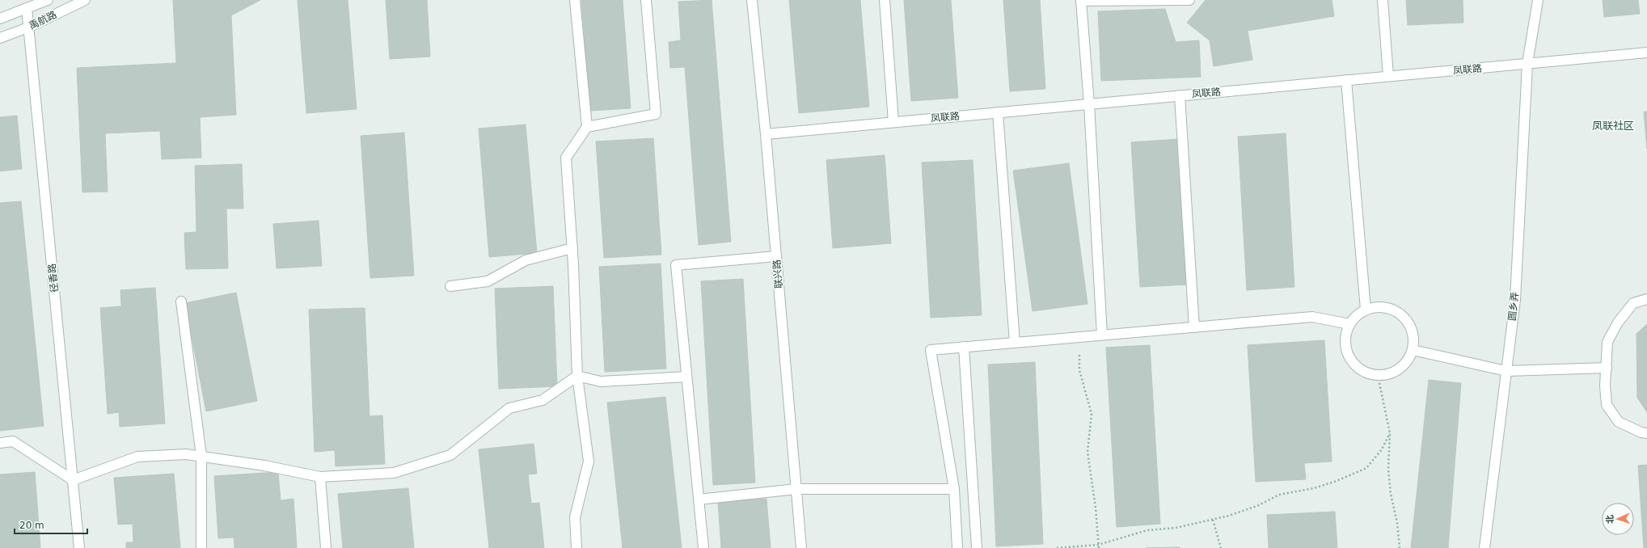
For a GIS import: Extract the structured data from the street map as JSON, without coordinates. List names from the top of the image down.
{
  "streets": {
    "street": [
      "禹航路",
      "凤联路",
      "联兴路",
      "径香路",
      "圆乡弄"
    ]
  },
  "crossings": [
    ["禹航路", "径香路"],
    ["凤联路", "联兴路"],
    ["凤联路", "圆乡弄"]
  ],
  "districts": ["凤联社区"],
  "scale_bar": "20 m",
  "north": "left"
}
